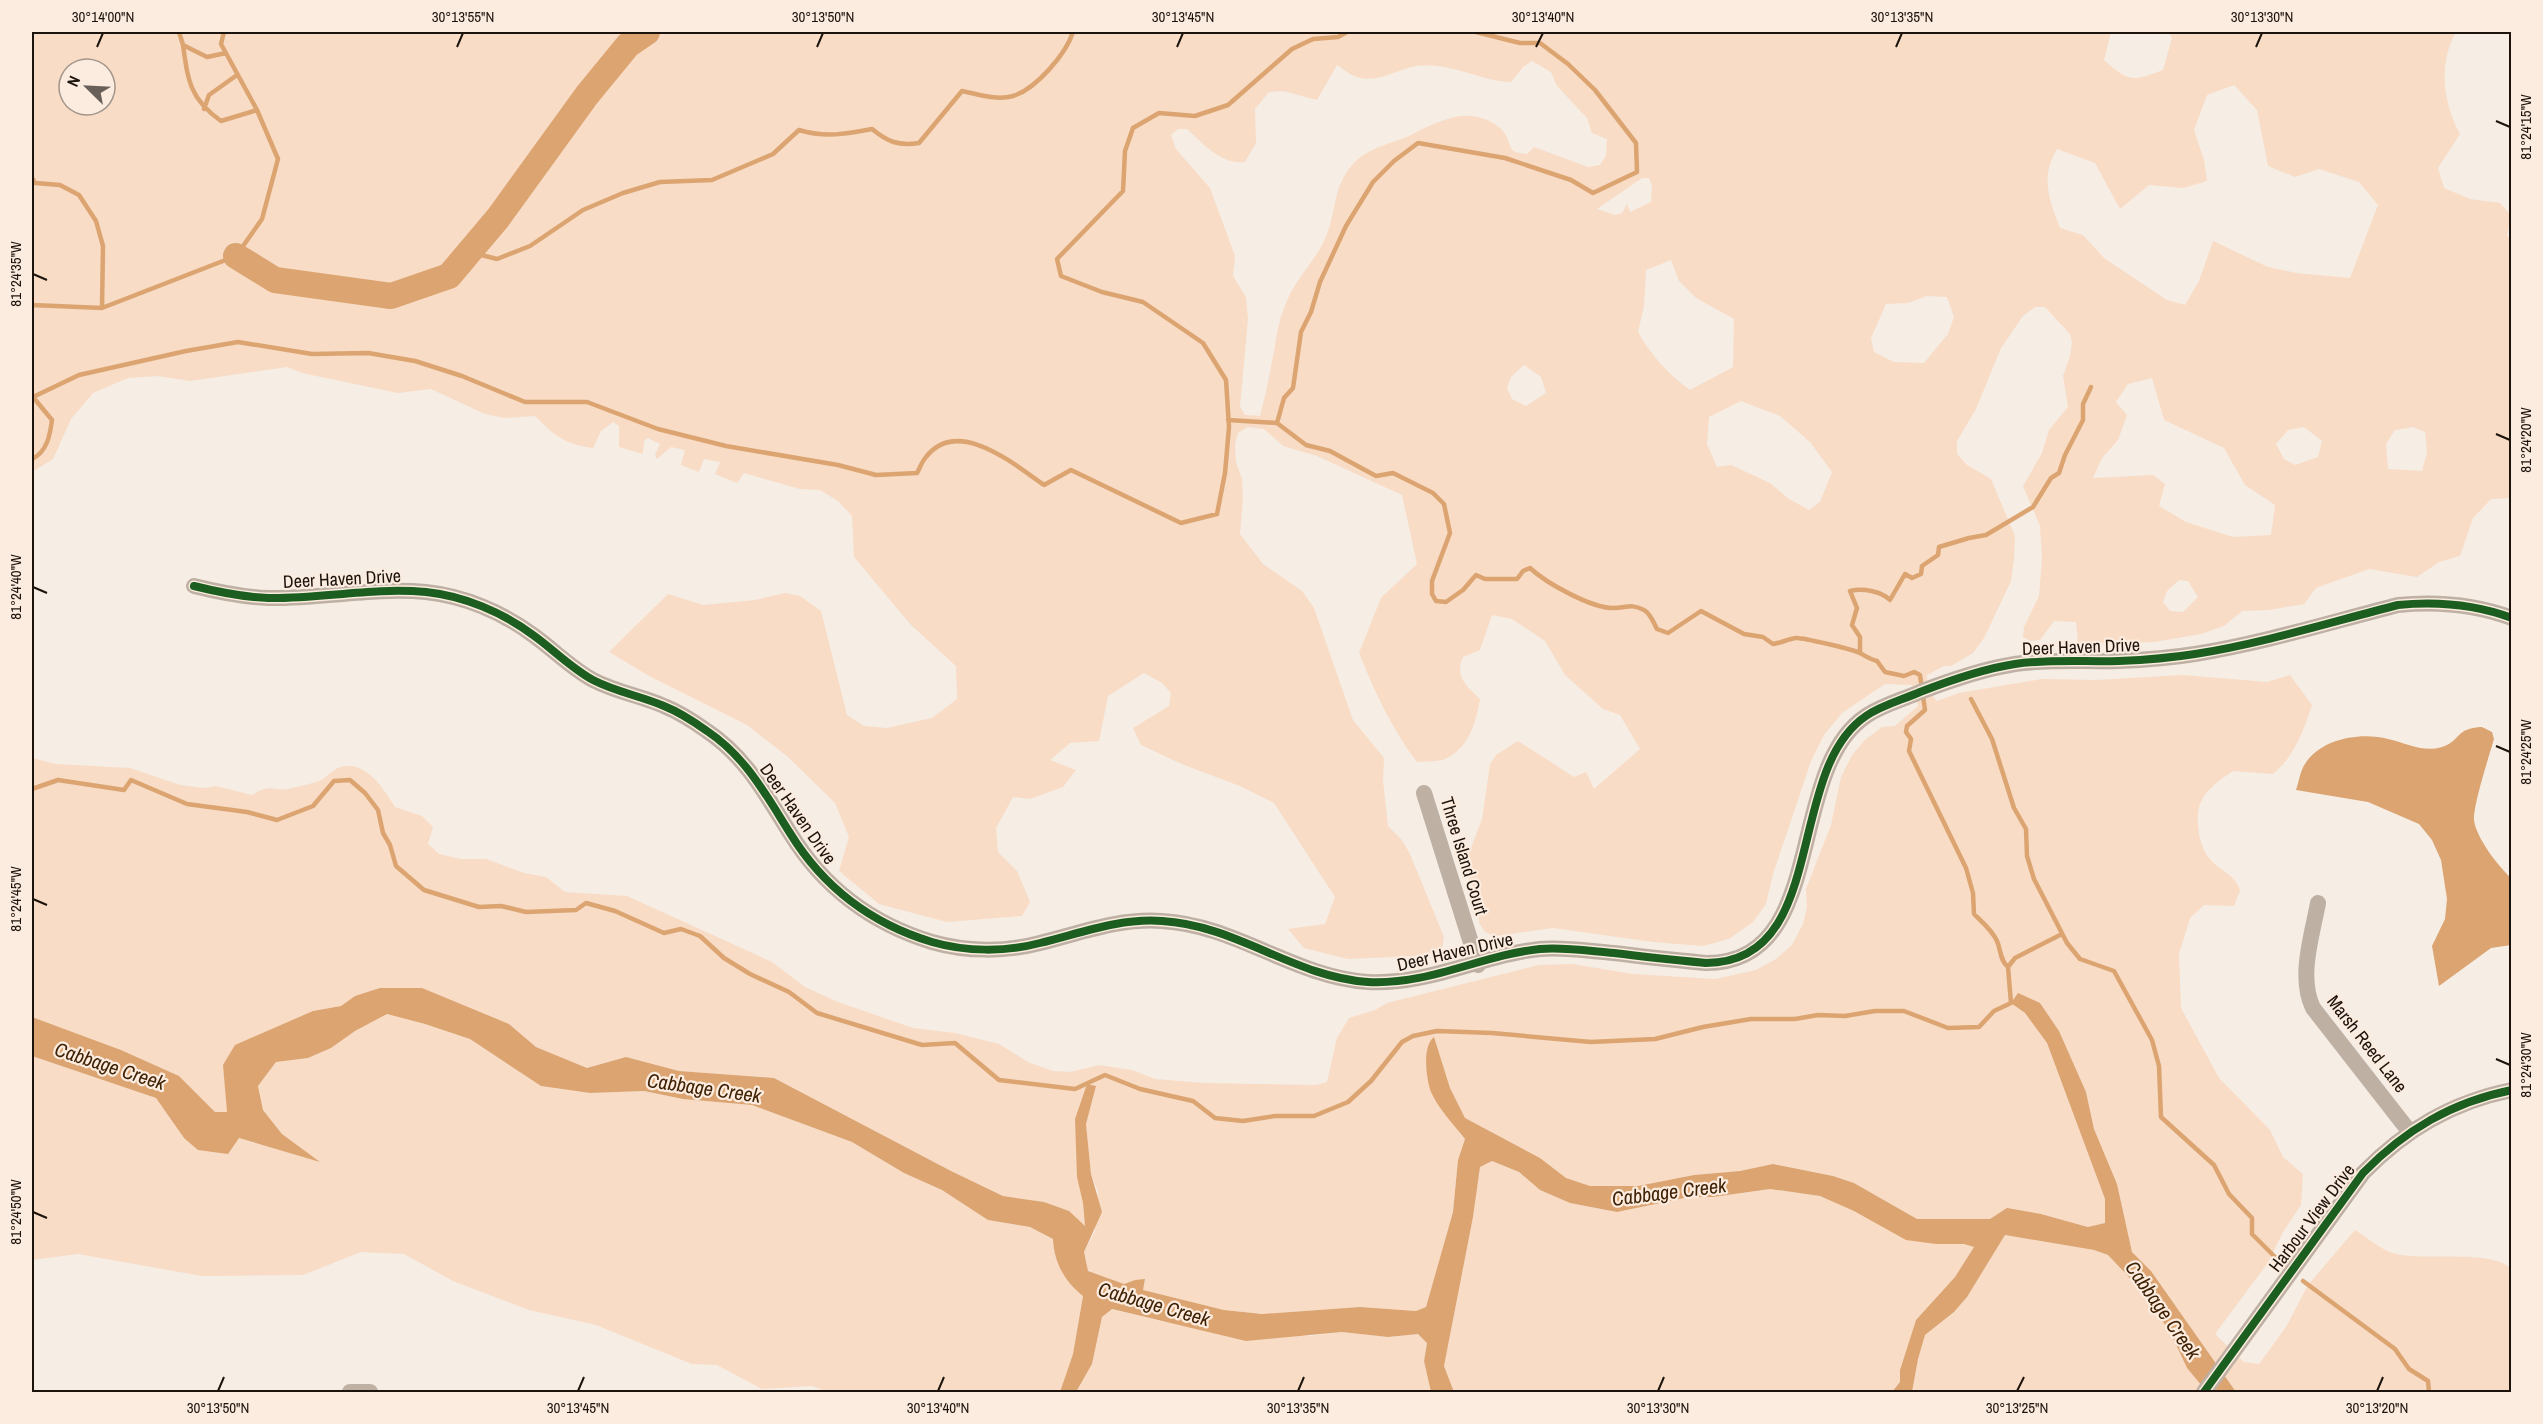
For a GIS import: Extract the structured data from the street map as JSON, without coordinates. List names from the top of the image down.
{
  "streets": {
    "street": [
      "Deer Haven Drive",
      "Three Island Court",
      "Marsh Reed Lane",
      "Harbour View Drive"
    ]
  },
  "crossings": [
    ["Deer Haven Drive", "Three Island Court"],
    ["Marsh Reed Lane", "Harbour View Drive"]
  ],
  "water": ["Cabbage Creek"],
  "north": "top left",
  "coordinates": [
    "30°14'00\"N",
    "30°13'55\"N",
    "30°13'50\"N",
    "30°13'45\"N",
    "30°13'40\"N",
    "30°13'35\"N",
    "30°13'30\"N",
    "81°24'15\"W",
    "81°24'35\"W",
    "81°24'20\"W",
    "81°24'40\"W",
    "81°24'25\"W",
    "81°24'45\"W",
    "81°24'30\"W",
    "81°24'50\"W",
    "30°13'25\"N",
    "30°13'20\"N"
  ]
}
